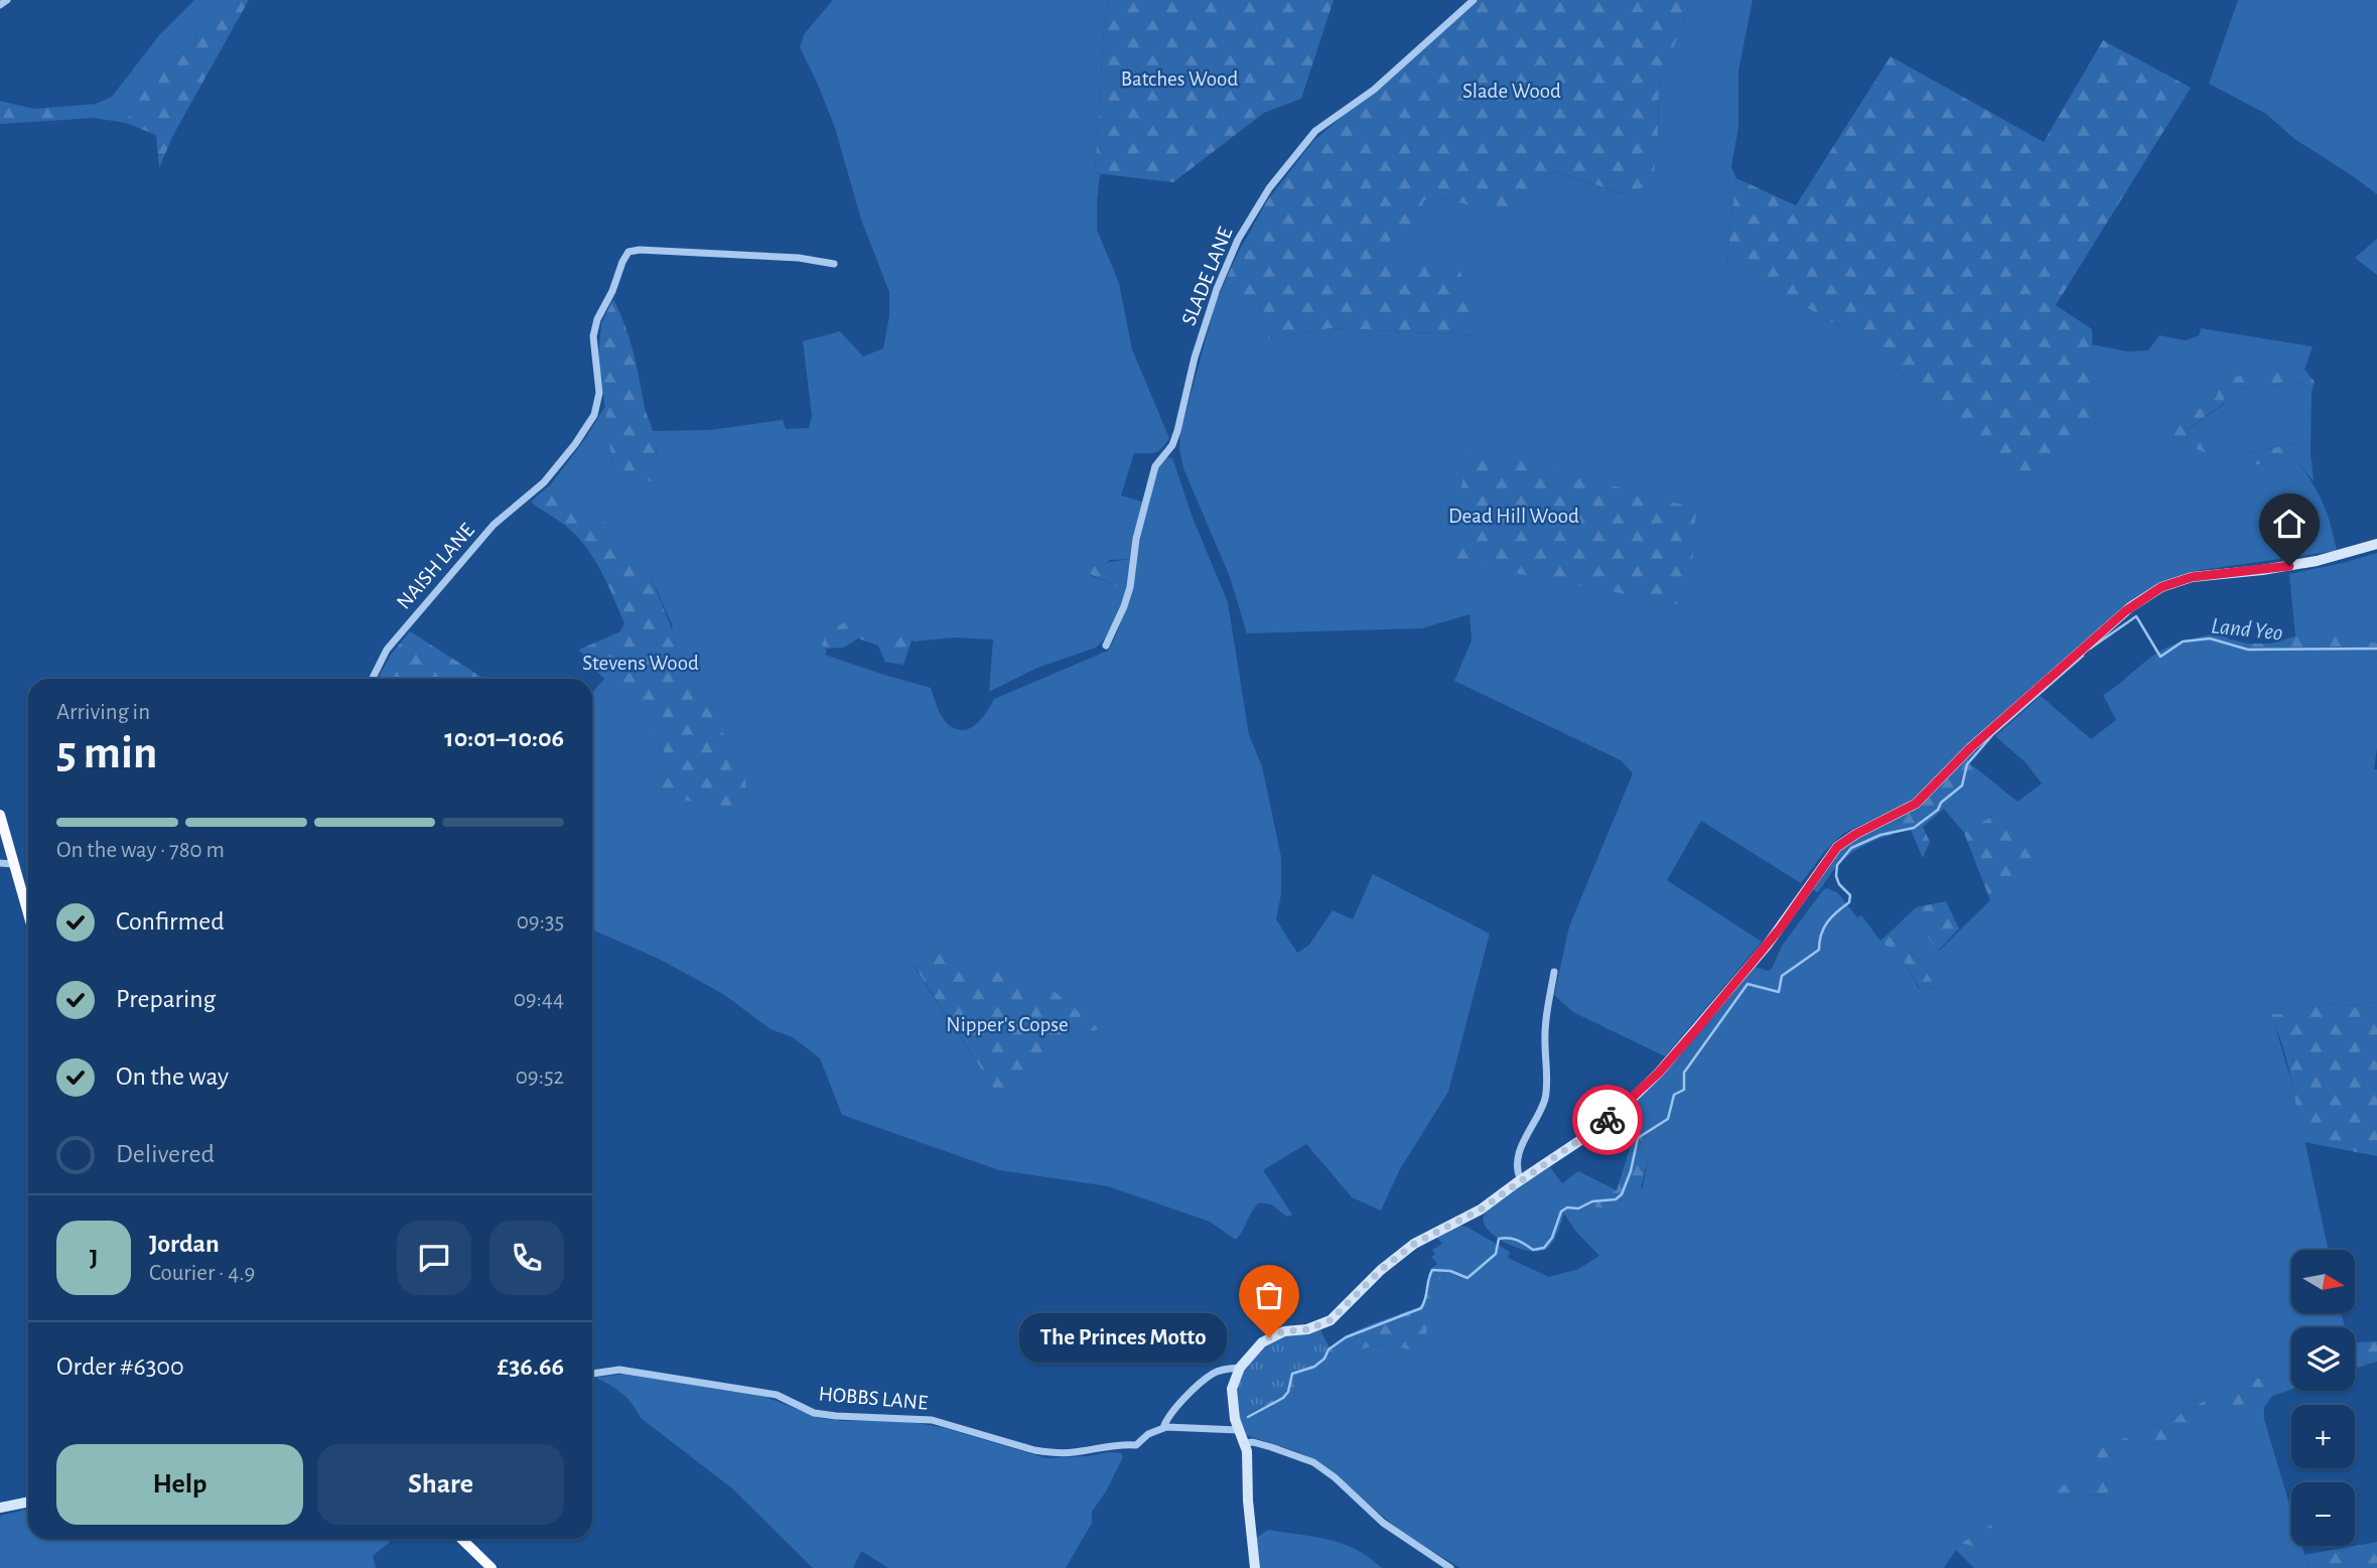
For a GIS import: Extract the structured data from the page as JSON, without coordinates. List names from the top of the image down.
{
  "streets": {
    "street": ["SLADE LANE", "NAISH LANE", "HOBBS LANE"]
  },
  "water": ["Land Yeo"],
  "parks": [
    "Batches Wood",
    "Slade Wood",
    "Dead Hill Wood",
    "Stevens Wood",
    "Nipper's Copse"
  ],
  "places": ["The Princes Motto"],
  "north": "right",
  "page": {
    "heading": ["5 min", "Arriving in", "10:01–10:06"],
    "panel": [
      "Jordan",
      "Courier · 4.9",
      "Order #6300",
      "£36.66"
    ],
    "bar": "On the way · 780 m",
    "list": [
      ["Confirmed", "09:35"],
      ["Preparing", "09:44"],
      ["On the way", "09:52"],
      "Delivered"
    ],
    "round": "J",
    "map_buttons": ["+", "−"],
    "bubble": "The Princes Motto",
    "buttons": ["Help", "Share"]
  }
}
